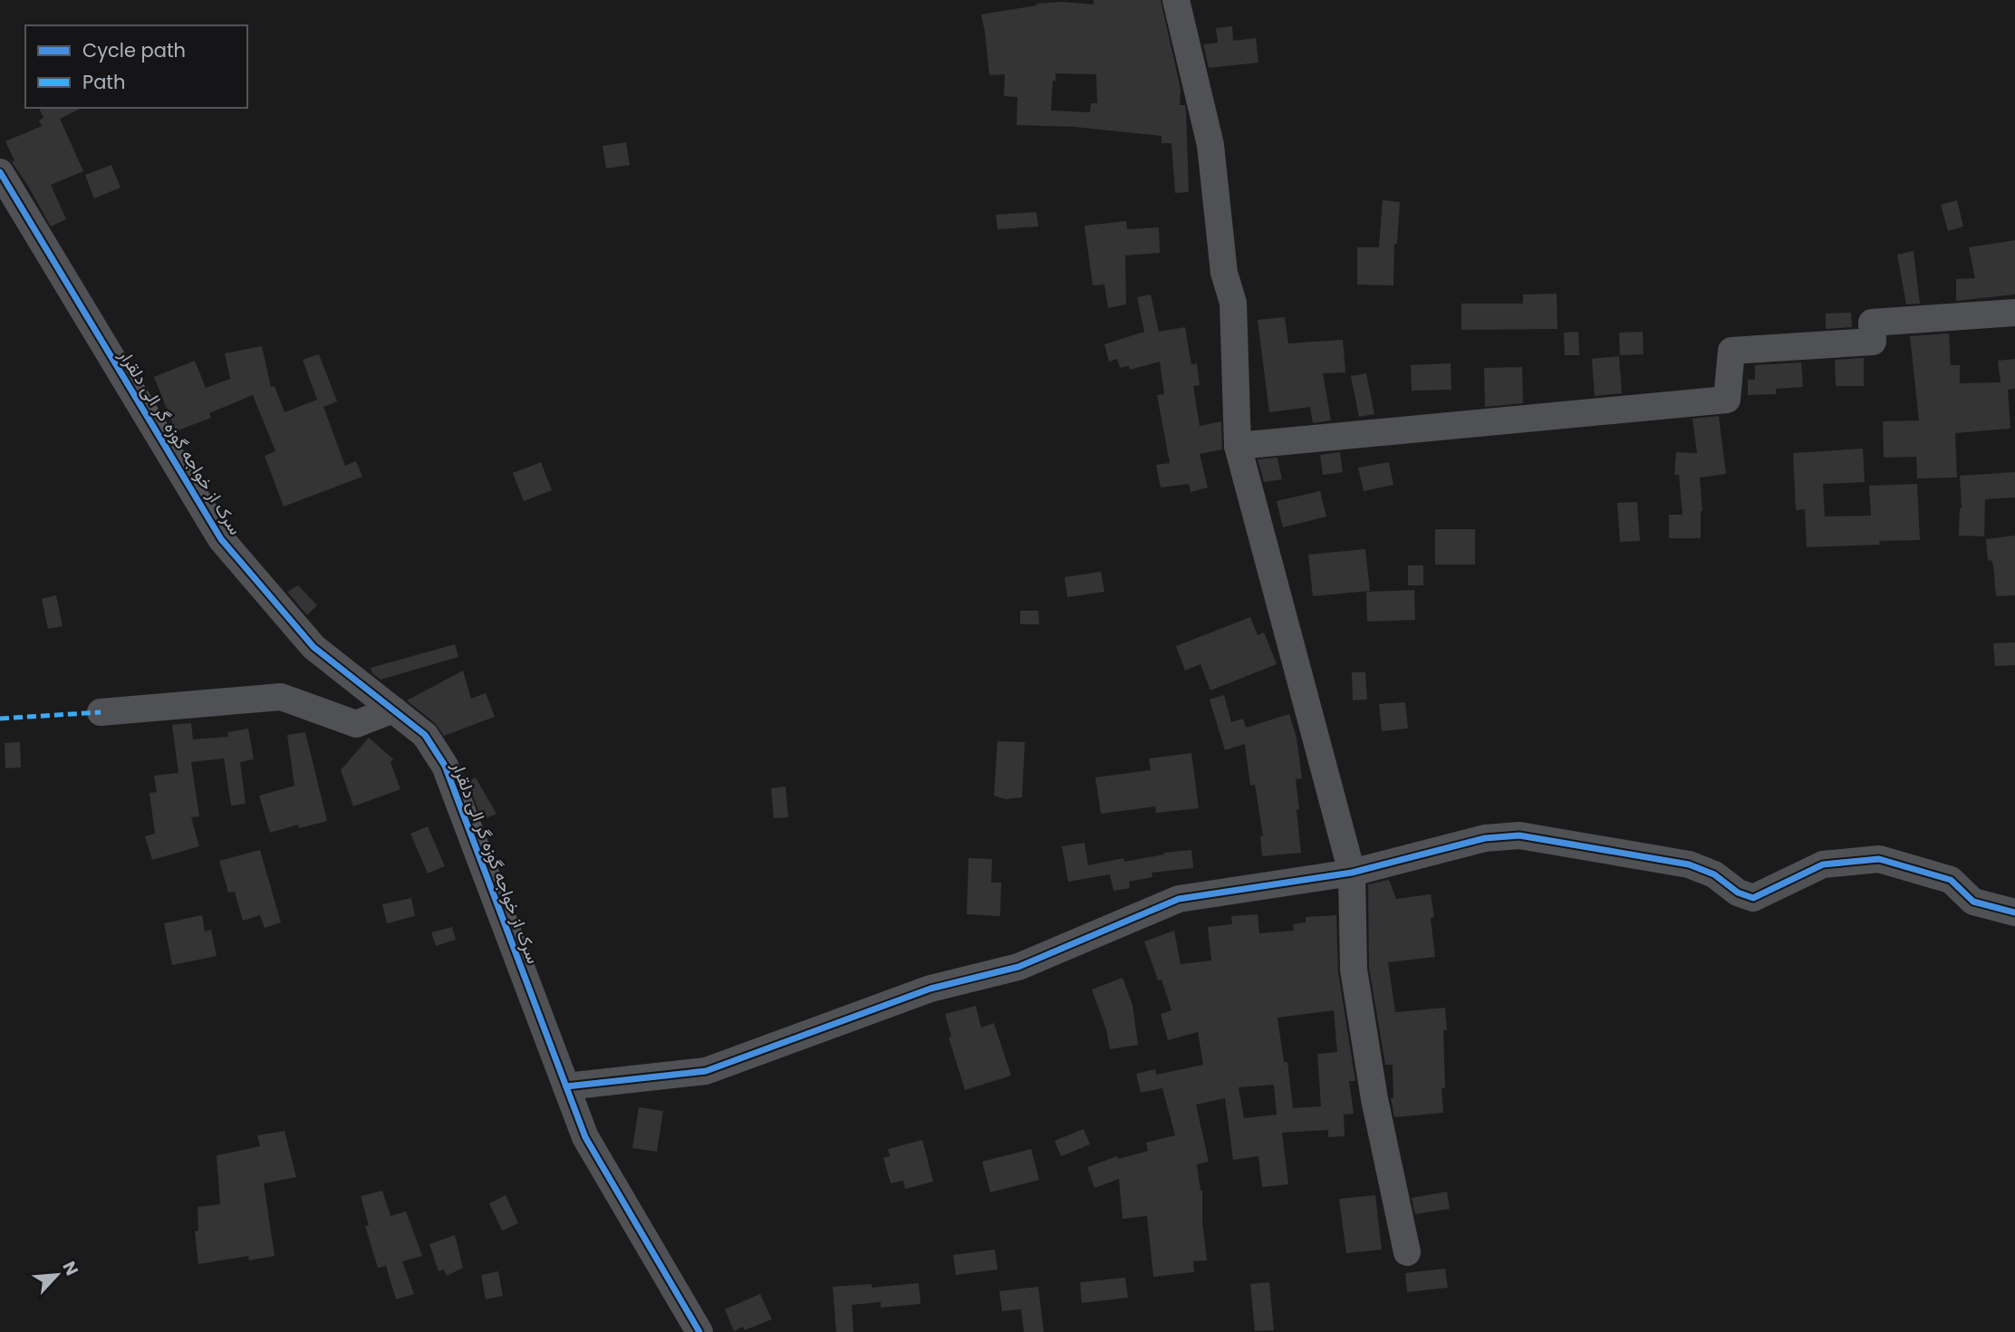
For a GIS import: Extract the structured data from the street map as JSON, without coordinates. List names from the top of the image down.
{
  "streets": {
    "street": ["سرک از خواجه گوزه گر الی دلقرار"]
  },
  "legend": ["Cycle path", "Path"],
  "north": "top right"
}
